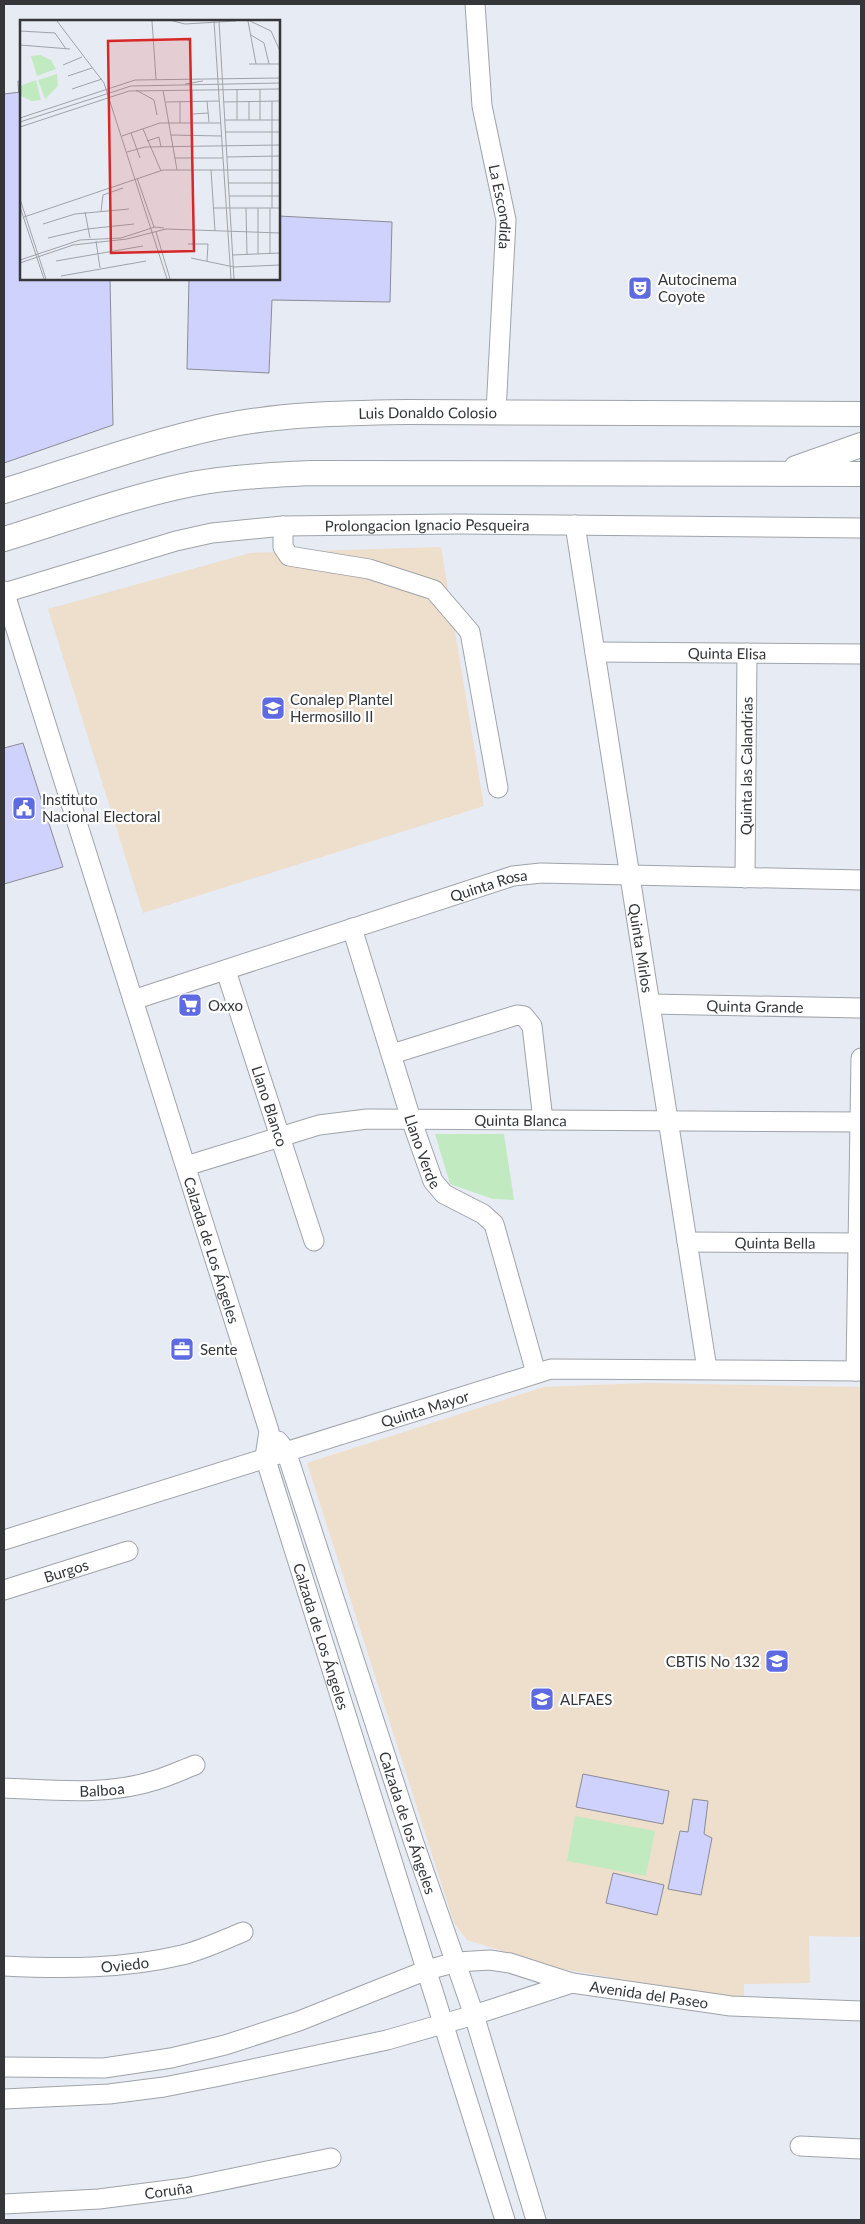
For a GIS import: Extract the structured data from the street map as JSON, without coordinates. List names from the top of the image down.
{
  "streets": {
    "main road": ["Luis Donaldo Colosio"],
    "street": [
      "La Escondida",
      "Prolongacion Ignacio Pesqueira",
      "Quinta Elisa",
      "Quinta las Calandrias",
      "Quinta Rosa",
      "Quinta Mirlos",
      "Quinta Grande",
      "Llano Blanco",
      "Quinta Blanca",
      "Llano Verde",
      "Quinta Bella",
      "Calzada de Los Ángeles",
      "Quinta Mayor",
      "Burgos",
      "Balboa",
      "Calzada de los Ángeles",
      "Oviedo",
      "Avenida del Paseo",
      "Coruña"
    ]
  },
  "crossings": [
    ["La Escondida", "Luis Donaldo Colosio"],
    ["Prolongacion Ignacio Pesqueira", "Quinta Mirlos"],
    ["Prolongacion Ignacio Pesqueira", "Calzada de Los Ángeles"],
    ["Quinta Elisa", "Quinta las Calandrias"],
    ["Quinta Elisa", "Quinta Mirlos"],
    ["Quinta las Calandrias", "Quinta Rosa"],
    ["Quinta Rosa", "Quinta Mirlos"],
    ["Quinta Rosa", "Llano Blanco"],
    ["Quinta Rosa", "Llano Verde"],
    ["Quinta Rosa", "Calzada de Los Ángeles"],
    ["Quinta Mirlos", "Quinta Grande"],
    ["Quinta Mirlos", "Quinta Blanca"],
    ["Quinta Mirlos", "Quinta Bella"],
    ["Quinta Mirlos", "Quinta Mayor"],
    ["Llano Blanco", "Quinta Blanca"],
    ["Quinta Blanca", "Llano Verde"],
    ["Quinta Blanca", "Calzada de Los Ángeles"],
    ["Llano Verde", "Quinta Mayor"],
    ["Calzada de Los Ángeles", "Quinta Mayor"],
    ["Calzada de Los Ángeles", "Calzada de los Ángeles"],
    ["Calzada de Los Ángeles", "Avenida del Paseo"],
    ["Quinta Mayor", "Calzada de los Ángeles"],
    ["Calzada de los Ángeles", "Avenida del Paseo"]
  ],
  "places": {
    "theatre": ["Autocinema Coyote"],
    "school or university": ["Conalep Plantel Hermosillo II", "CBTIS No 132", "ALFAES"],
    "public building": ["Instituto Nacional Electoral"],
    "supermarket": ["Oxxo"],
    "office": ["Sente"]
  }
}
